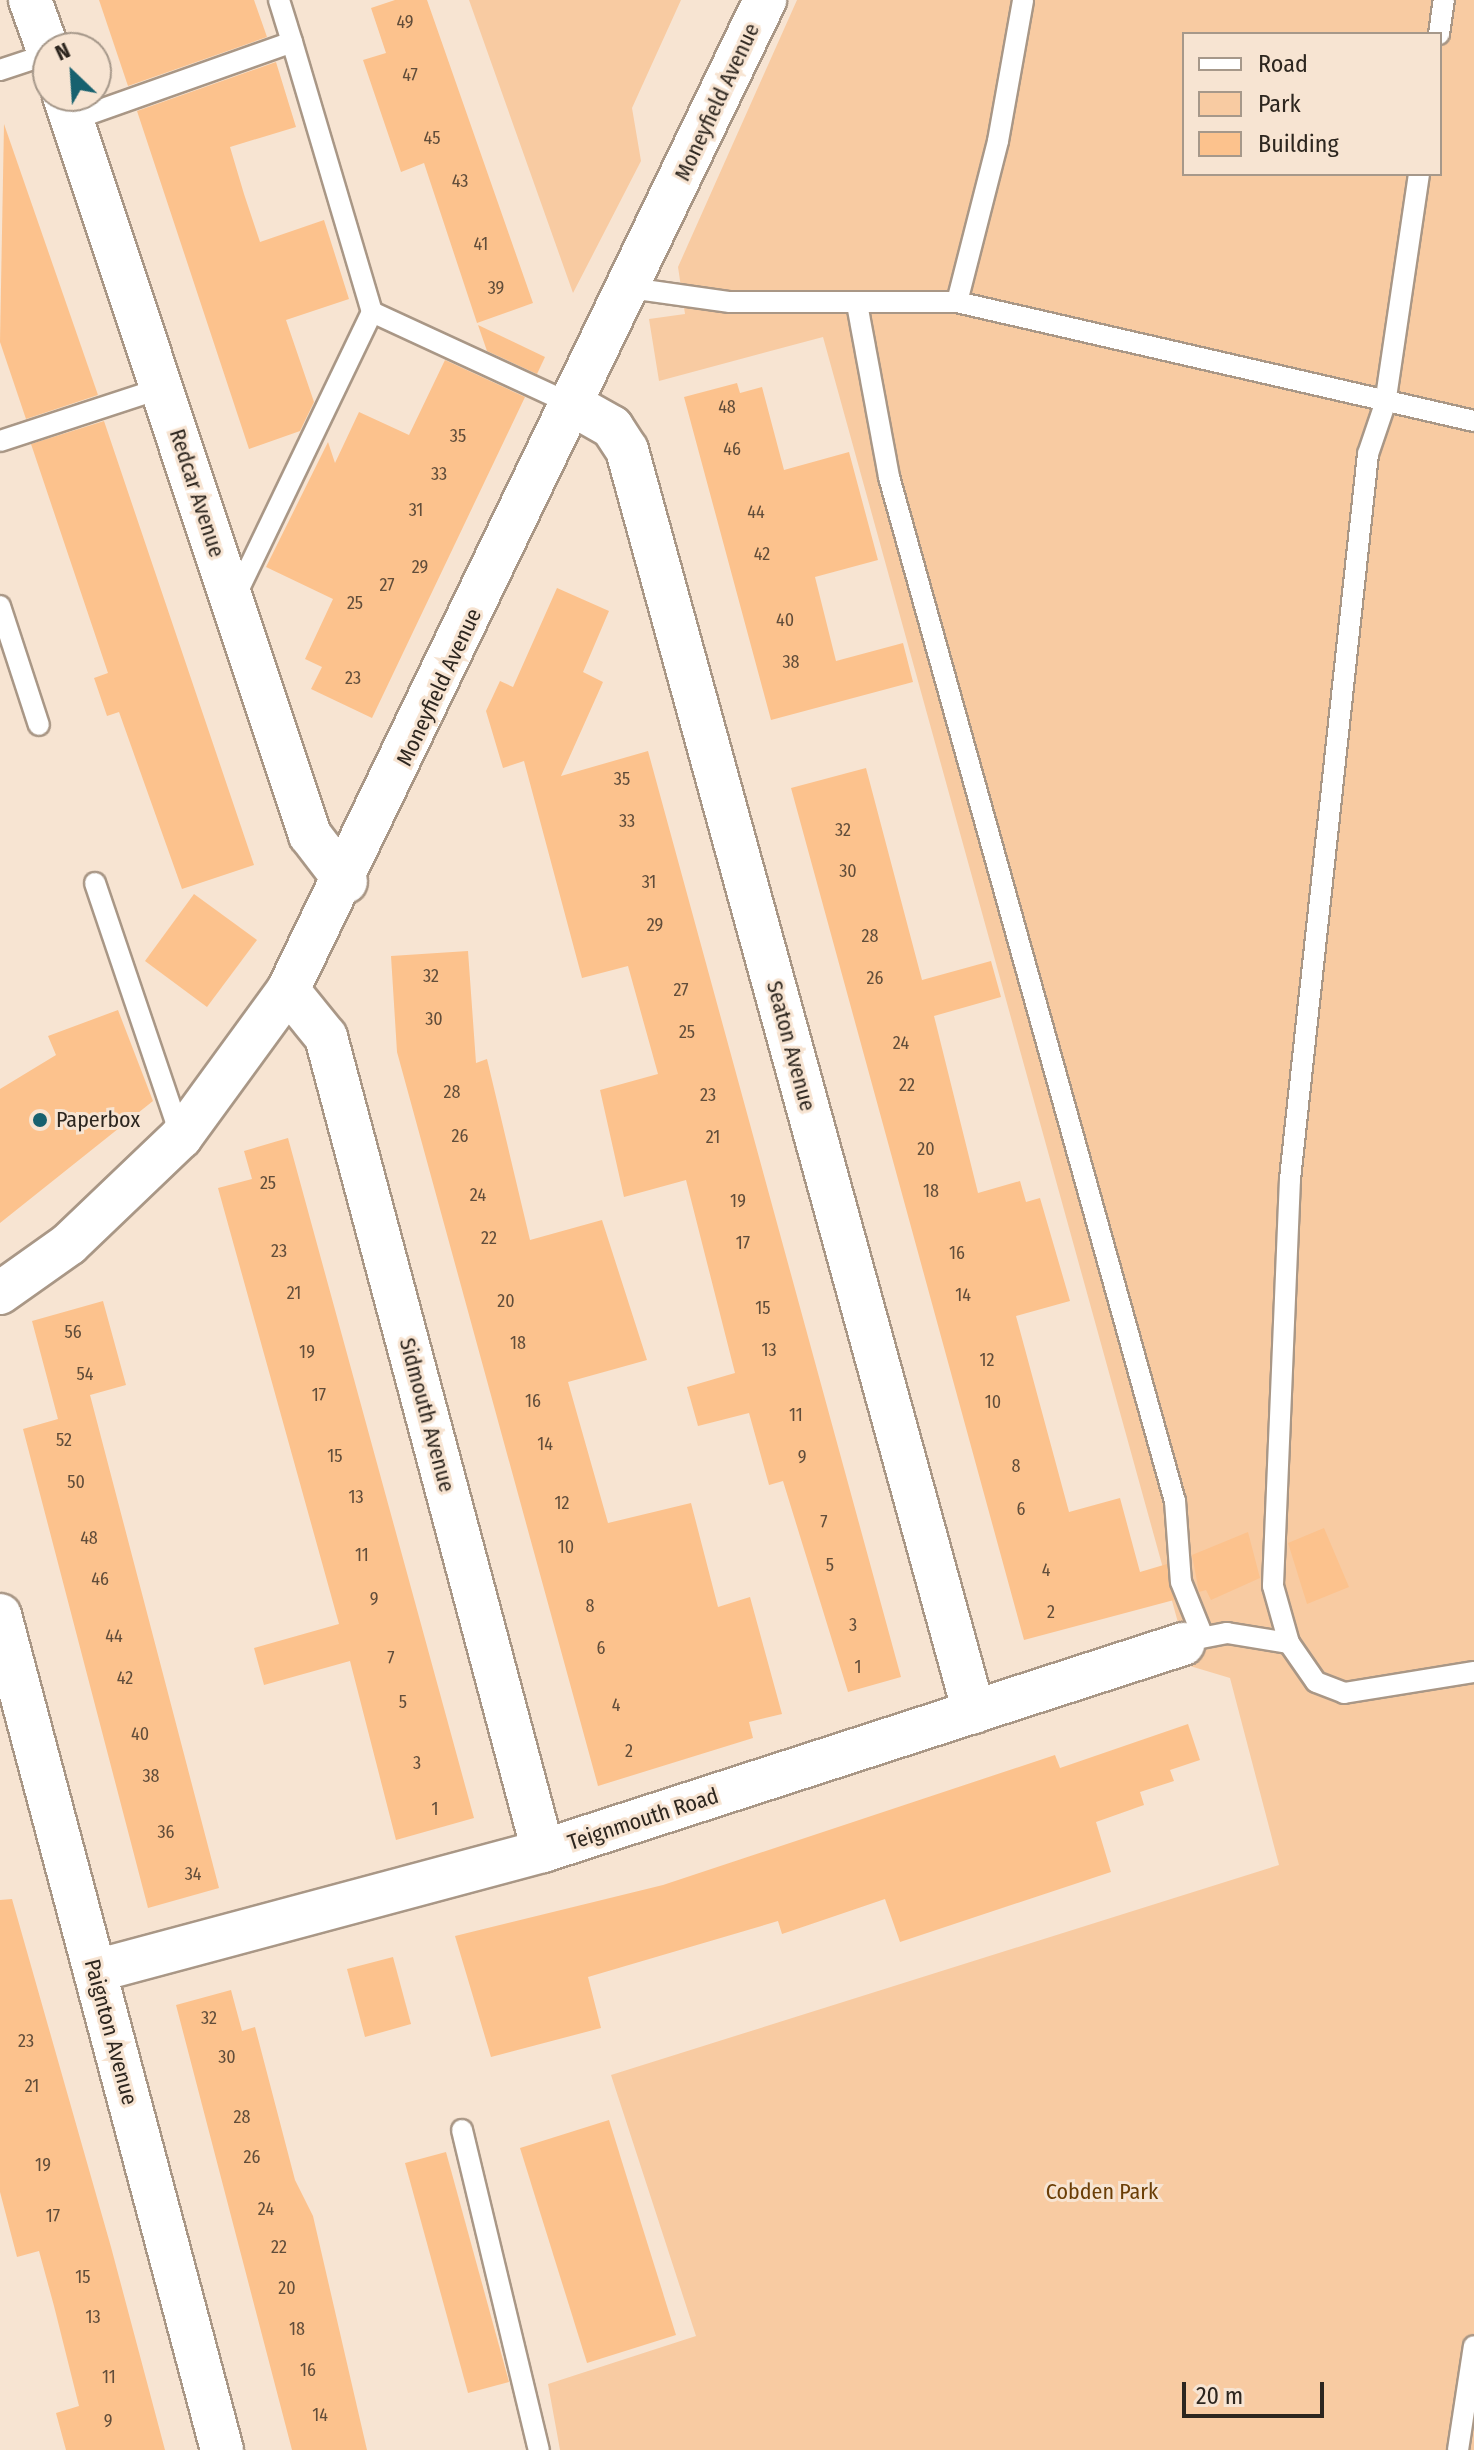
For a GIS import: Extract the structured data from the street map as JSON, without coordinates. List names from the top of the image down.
{
  "streets": {
    "street": [
      "Moneyfield Avenue",
      "Redcar Avenue",
      "Seaton Avenue",
      "Sidmouth Avenue",
      "Teignmouth Road",
      "Paignton Avenue"
    ]
  },
  "crossings": [
    ["Moneyfield Avenue", "Redcar Avenue"],
    ["Moneyfield Avenue", "Seaton Avenue"],
    ["Moneyfield Avenue", "Sidmouth Avenue"],
    ["Seaton Avenue", "Teignmouth Road"],
    ["Sidmouth Avenue", "Teignmouth Road"],
    ["Teignmouth Road", "Paignton Avenue"]
  ],
  "parks": ["Cobden Park"],
  "places": ["Paperbox"],
  "house_numbers": [
    "49",
    "47",
    "45",
    "43",
    "41",
    "39",
    "48",
    "35",
    "46",
    "33",
    "31",
    "44",
    "42",
    "29",
    "27",
    "25",
    "40",
    "38",
    "23",
    "35",
    "33",
    "32",
    "30",
    "31",
    "29",
    "28",
    "32",
    "26",
    "27",
    "30",
    "25",
    "24",
    "22",
    "28",
    "23",
    "26",
    "21",
    "20",
    "25",
    "18",
    "24",
    "19",
    "22",
    "17",
    "23",
    "16",
    "21",
    "14",
    "20",
    "15",
    "56",
    "18",
    "13",
    "19",
    "12",
    "54",
    "17",
    "16",
    "10",
    "11",
    "52",
    "14",
    "15",
    "9",
    "8",
    "50",
    "13",
    "12",
    "6",
    "7",
    "48",
    "10",
    "11",
    "5",
    "4",
    "46",
    "9",
    "8",
    "2",
    "3",
    "44",
    "6",
    "7",
    "1",
    "42",
    "5",
    "4",
    "40",
    "2",
    "3",
    "38",
    "1",
    "36",
    "34",
    "32",
    "23",
    "30",
    "21",
    "28",
    "26",
    "19",
    "24",
    "17",
    "22",
    "15",
    "20",
    "13",
    "18",
    "16",
    "11",
    "14",
    "9"
  ],
  "legend": ["Road", "Park", "Building"],
  "scale_bar": "20 m",
  "north": "top left"
}
